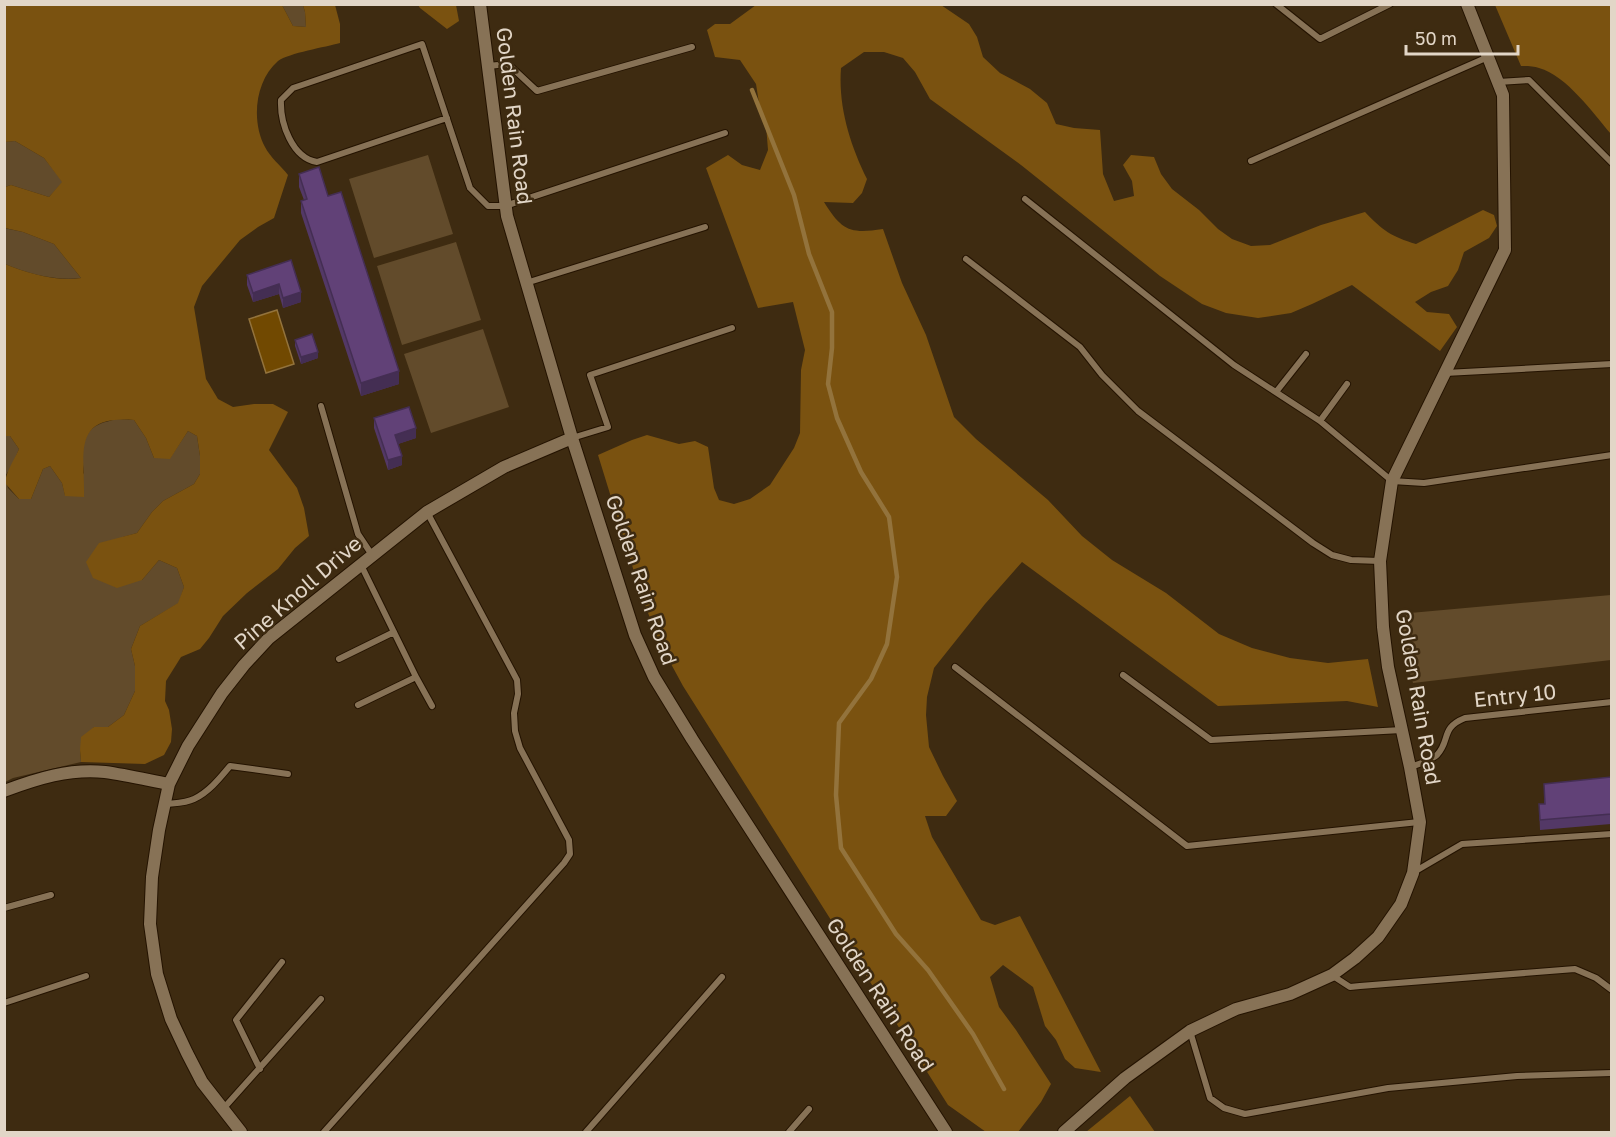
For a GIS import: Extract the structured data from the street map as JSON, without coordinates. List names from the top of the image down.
{
  "streets": {
    "street": ["Golden Rain Road", "Pine Knoll Drive"],
    "lane": ["Entry 10"]
  },
  "crossings": [
    ["Golden Rain Road", "Pine Knoll Drive"],
    ["Golden Rain Road", "Entry 10"]
  ],
  "scale_bar": "50 m"
}
